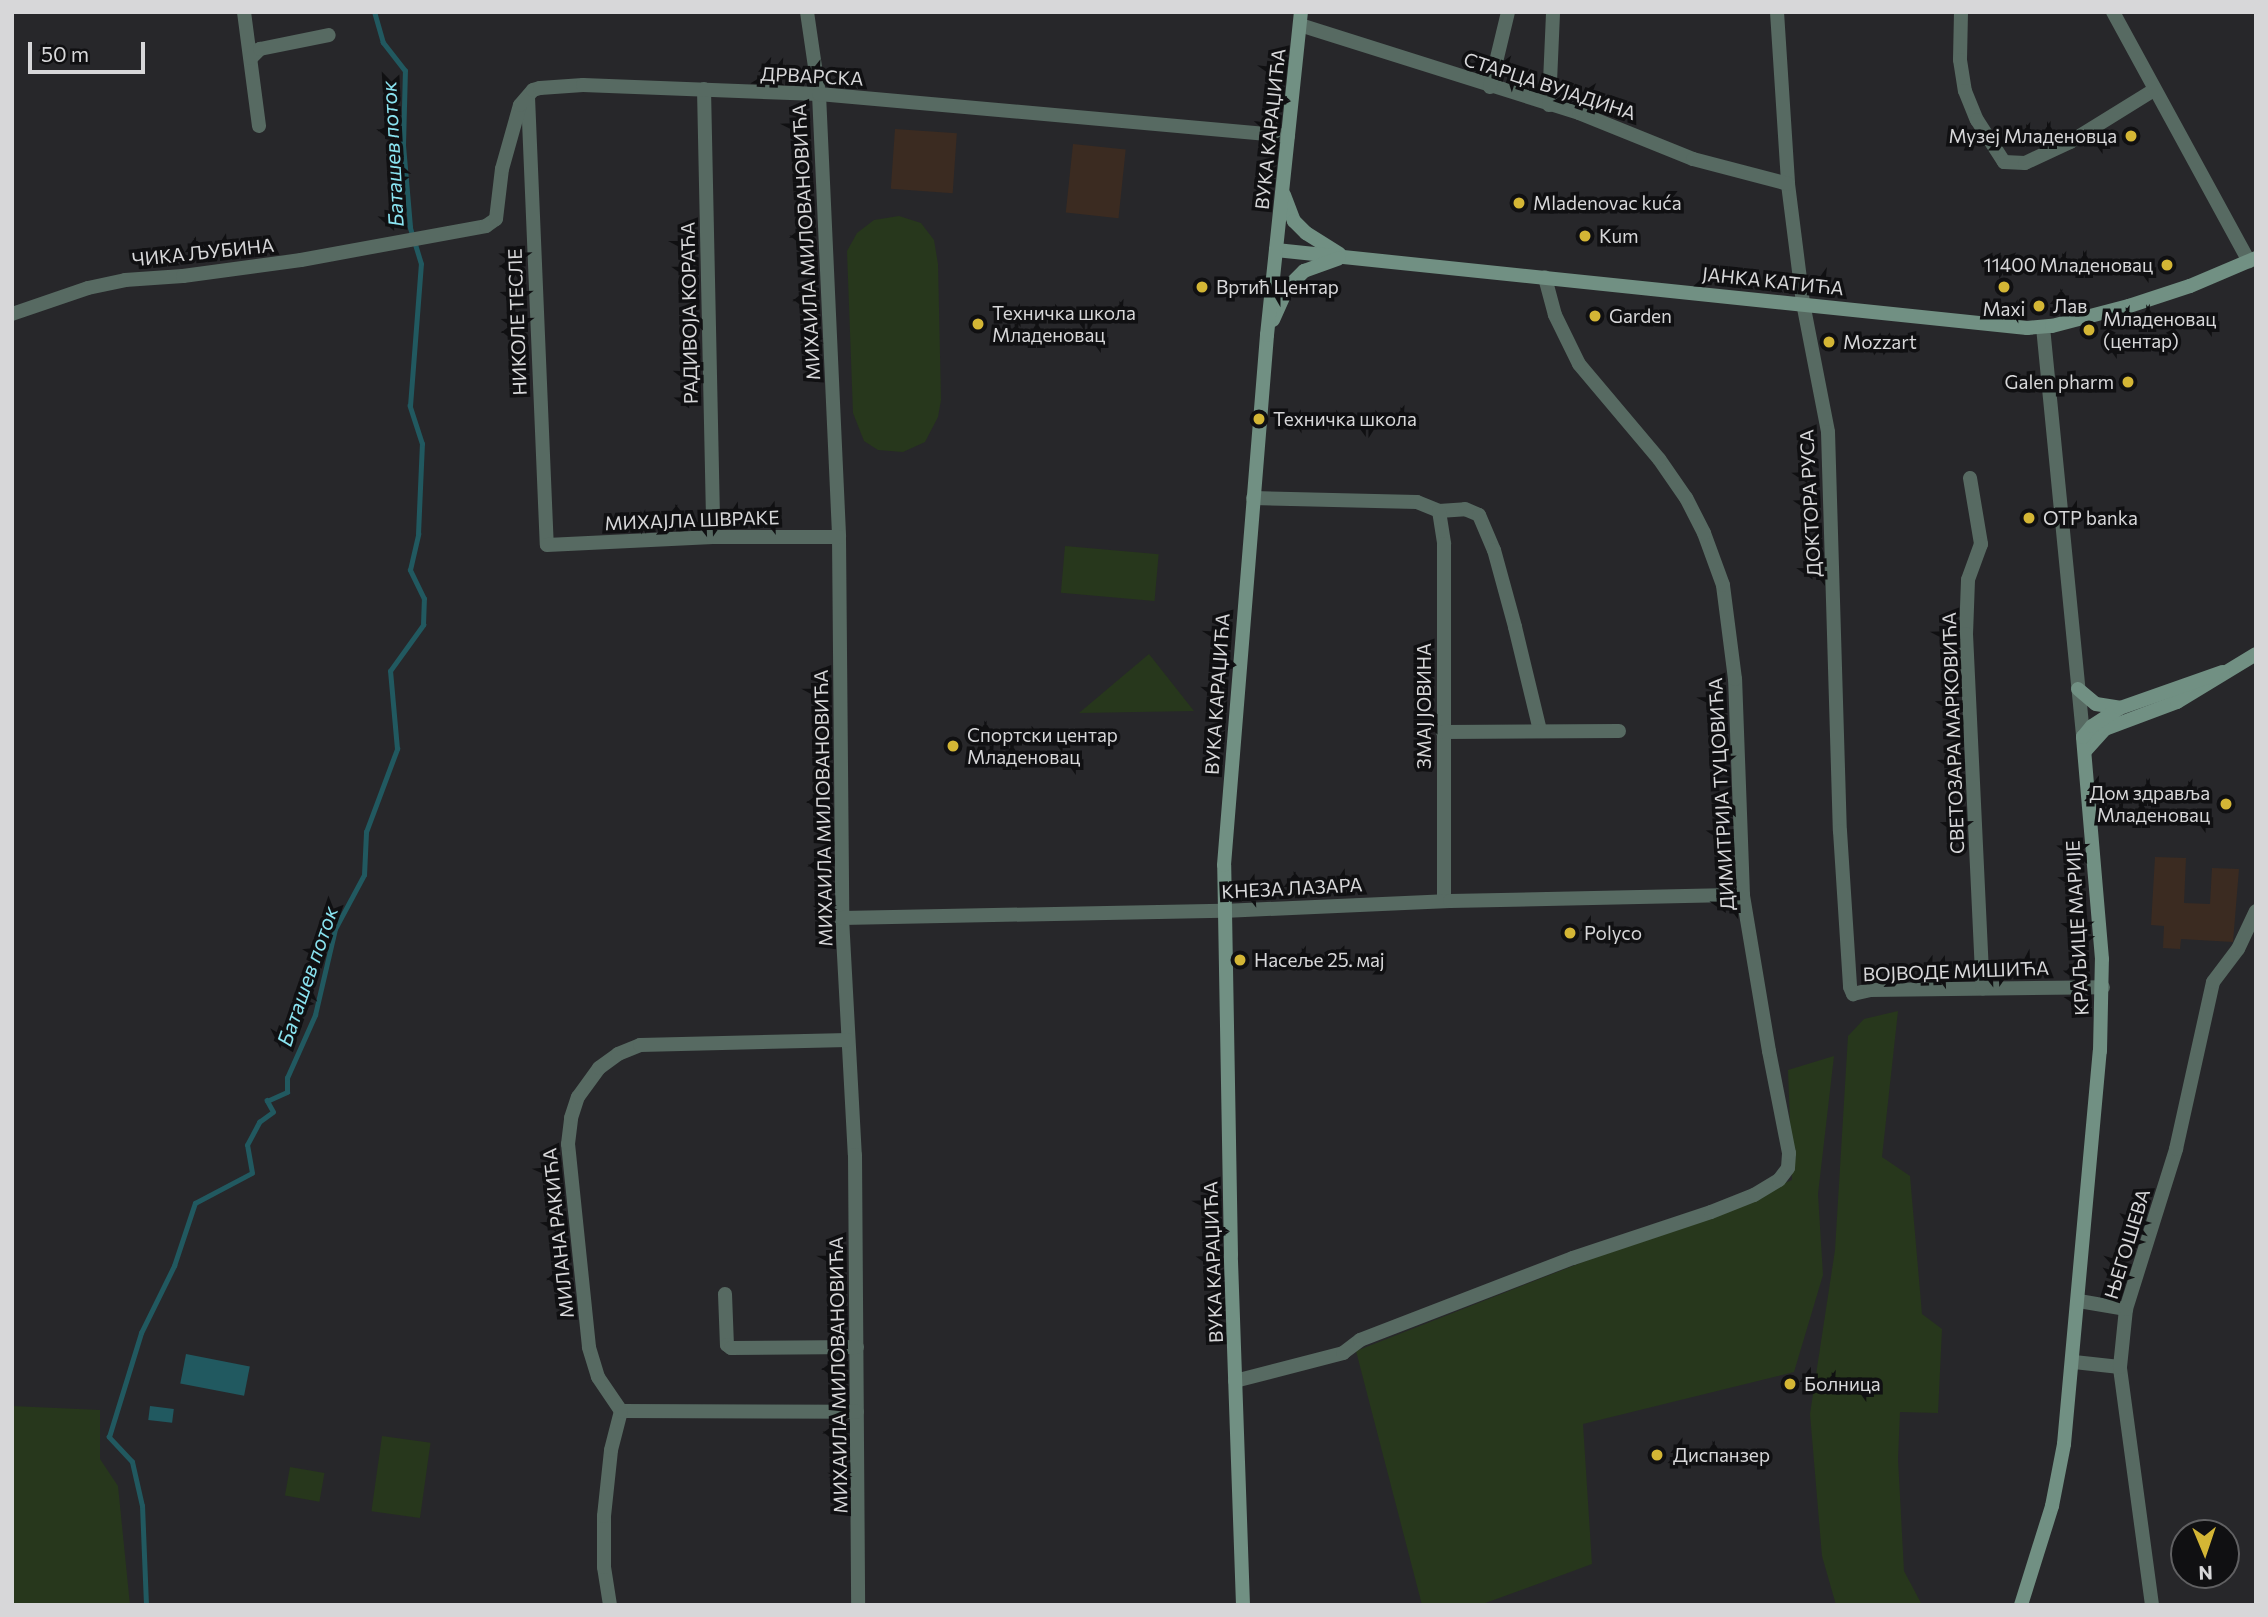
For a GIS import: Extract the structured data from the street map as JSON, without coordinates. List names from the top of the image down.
{
  "streets": {
    "street": [
      "ДРВАРСКА",
      "СТАРЦА ВУЈАДИНА",
      "ВУКА КАРАЏИЋА",
      "МИХАИЛА МИЛОВАНОВИЋА",
      "ЧИКА ЉУБИНА",
      "ЈАНКА КАТИЋА",
      "РАДИВОЈА КОРАЋА",
      "НИКОЛЕ ТЕСЛЕ",
      "ДОКТОРА РУСА",
      "МИХАЈЛА ШВРАКЕ",
      "ЗМАЈ ЈОВИНА",
      "СВЕТОЗАРА МАРКОВИЋА",
      "ДИМИТРИЈА ТУЦОВИЋА",
      "КНЕЗА ЛАЗАРА",
      "КРАЉИЦЕ МАРИЈЕ",
      "ВОЈВОДЕ МИШИЋА",
      "МИЛАНА РАКИЋА",
      "ЊЕГОШЕВА"
    ]
  },
  "crossings": [
    ["ДРВАРСКА", "ВУКА КАРАЏИЋА"],
    ["ДРВАРСКА", "МИХАИЛА МИЛОВАНОВИЋА"],
    ["ДРВАРСКА", "ЧИКА ЉУБИНА"],
    ["ДРВАРСКА", "РАДИВОЈА КОРАЋА"],
    ["ДРВАРСКА", "НИКОЛЕ ТЕСЛЕ"],
    ["СТАРЦА ВУЈАДИНА", "ВУКА КАРАЏИЋА"],
    ["СТАРЦА ВУЈАДИНА", "ДОКТОРА РУСА"],
    ["ВУКА КАРАЏИЋА", "ЈАНКА КАТИЋА"],
    ["ВУКА КАРАЏИЋА", "ДИМИТРИЈА ТУЦОВИЋА"],
    ["ВУКА КАРАЏИЋА", "КНЕЗА ЛАЗАРА"],
    ["МИХАИЛА МИЛОВАНОВИЋА", "МИХАЈЛА ШВРАКЕ"],
    ["МИХАИЛА МИЛОВАНОВИЋА", "КНЕЗА ЛАЗАРА"],
    ["МИХАИЛА МИЛОВАНОВИЋА", "МИЛАНА РАКИЋА"],
    ["ЧИКА ЉУБИНА", "НИКОЛЕ ТЕСЛЕ"],
    ["ЈАНКА КАТИЋА", "ДОКТОРА РУСА"],
    ["ЈАНКА КАТИЋА", "ДИМИТРИЈА ТУЦОВИЋА"],
    ["ЈАНКА КАТИЋА", "КРАЉИЦЕ МАРИЈЕ"],
    ["РАДИВОЈА КОРАЋА", "МИХАЈЛА ШВРАКЕ"],
    ["НИКОЛЕ ТЕСЛЕ", "МИХАЈЛА ШВРАКЕ"],
    ["ДОКТОРА РУСА", "ВОЈВОДЕ МИШИЋА"],
    ["ЗМАЈ ЈОВИНА", "КНЕЗА ЛАЗАРА"],
    ["СВЕТОЗАРА МАРКОВИЋА", "ВОЈВОДЕ МИШИЋА"],
    ["ДИМИТРИЈА ТУЦОВИЋА", "КНЕЗА ЛАЗАРА"],
    ["КРАЉИЦЕ МАРИЈЕ", "ВОЈВОДЕ МИШИЋА"]
  ],
  "water": ["Баташев поток"],
  "places": [
    "Музеј Младеновца",
    "Mladenovac kuća",
    "Kum",
    "11400 Младеновац",
    "Вртић Центар",
    "Maxi",
    "Лав",
    "Garden",
    "Техничка школа Младеновац",
    "Младеновац (центар)",
    "Mozzart",
    "Galen pharm",
    "Техничка школа",
    "OTP banka",
    "Спортски центар Младеновац",
    "Дом здравља Младеновац",
    "Polyco",
    "Насеље 25. мај",
    "Болница",
    "Диспанзер"
  ],
  "scale_bar": "50 m",
  "north": "bottom"
}
